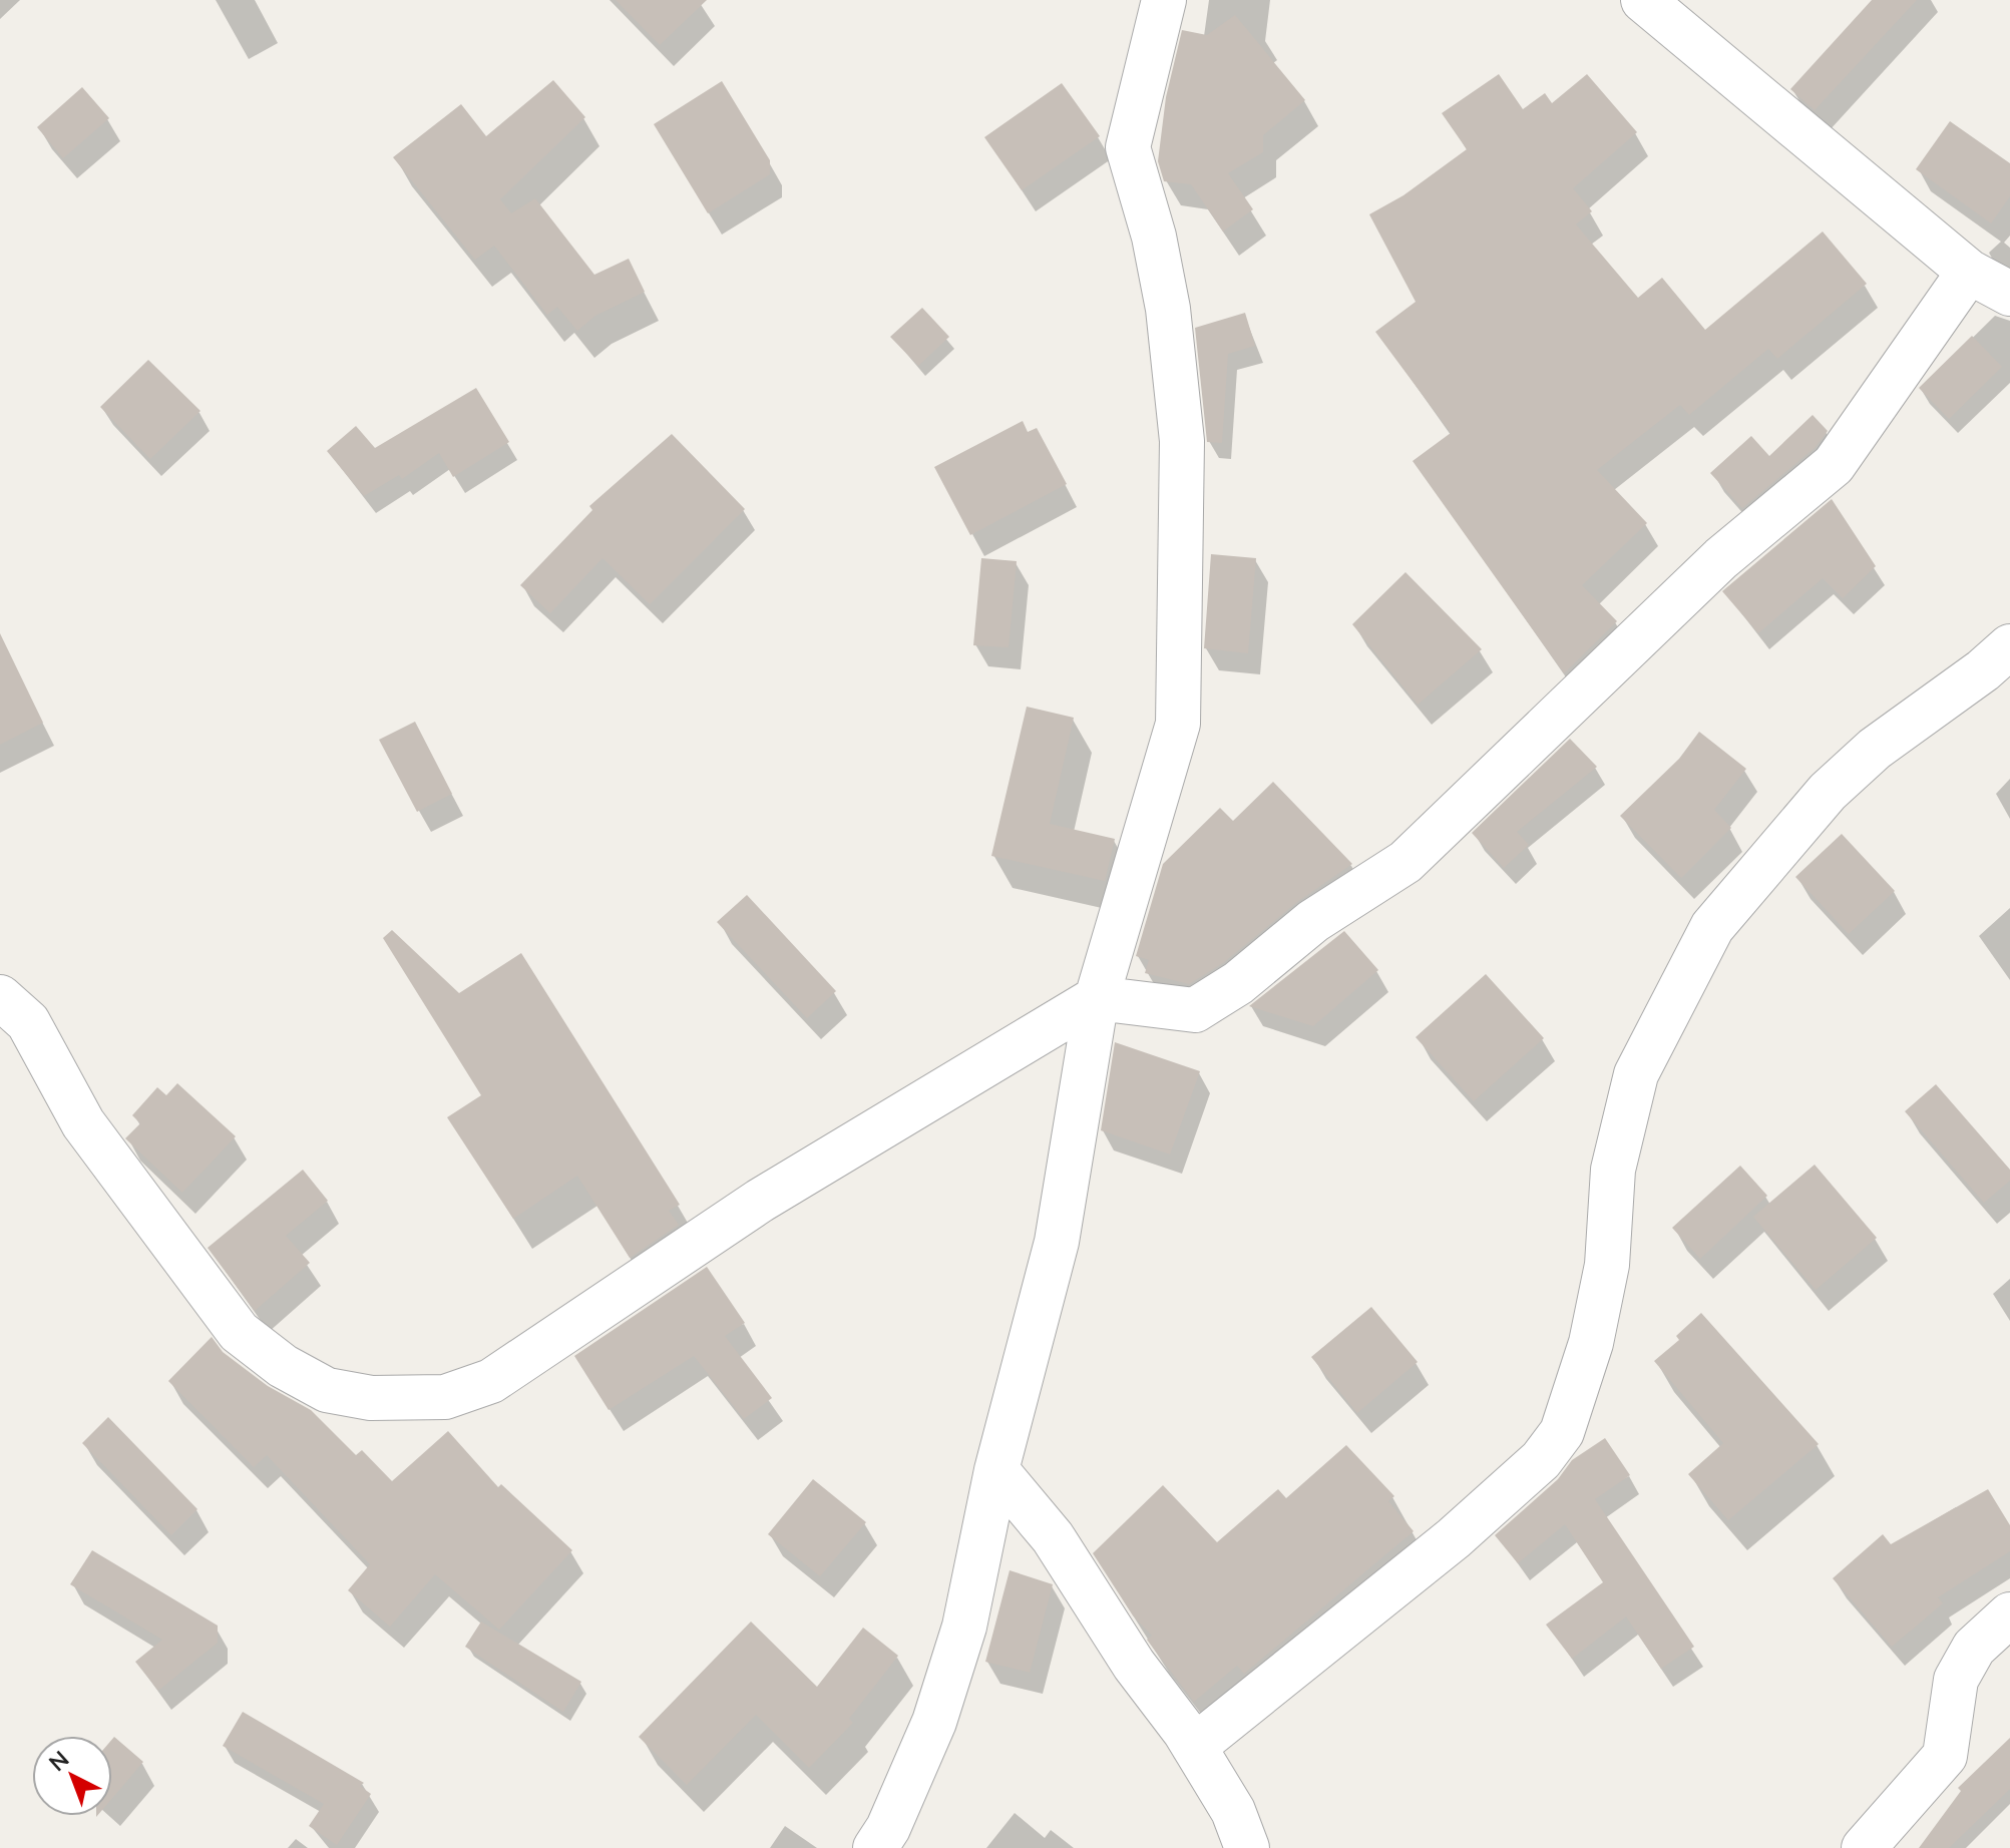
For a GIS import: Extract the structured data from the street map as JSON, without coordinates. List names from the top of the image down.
{
  "north": "top left"
}
